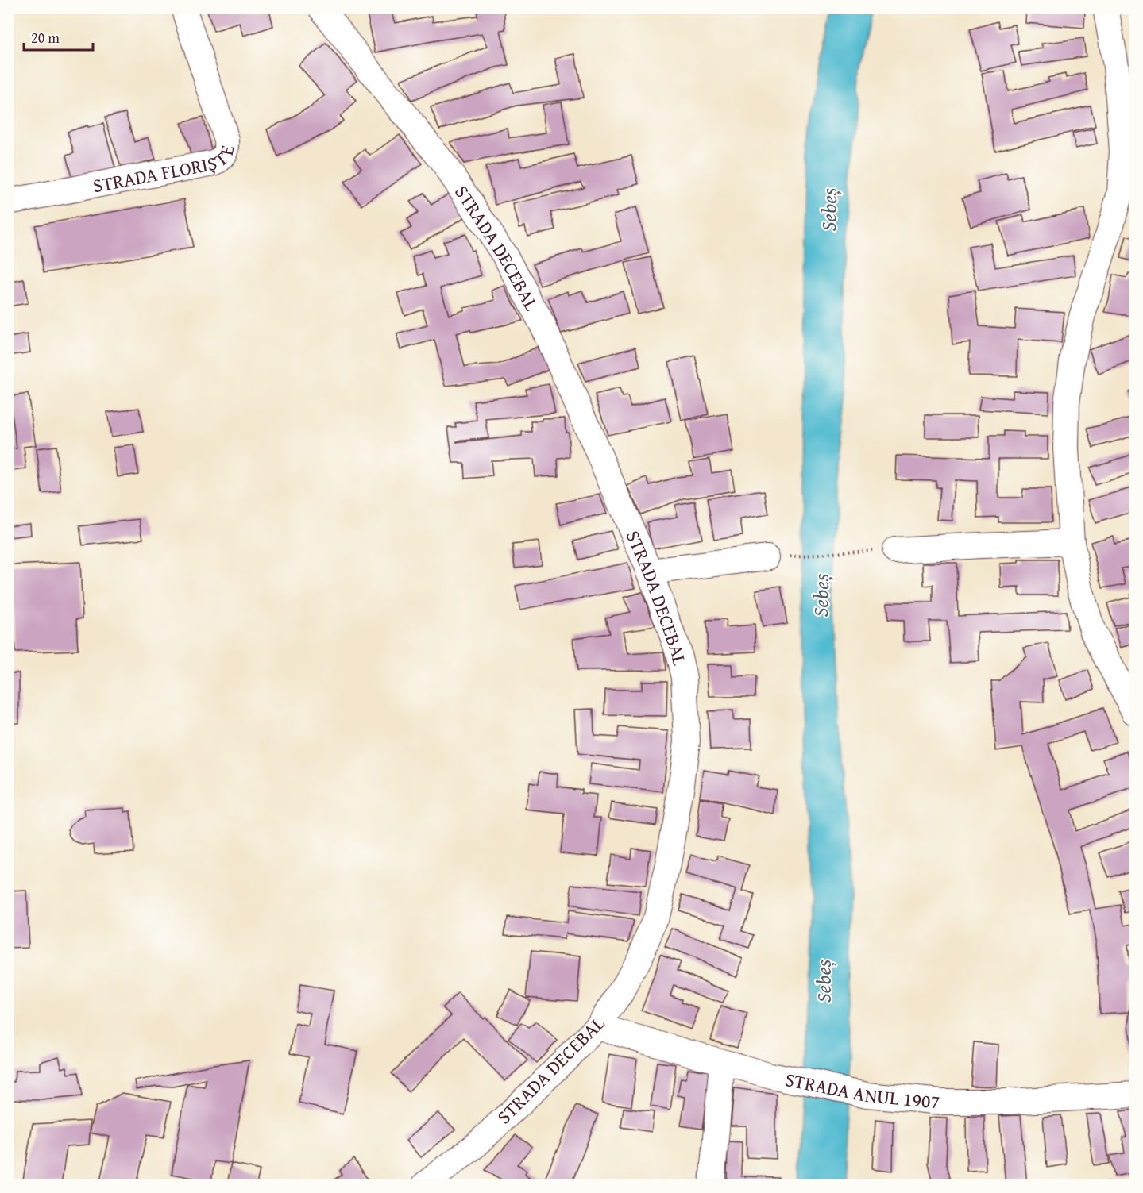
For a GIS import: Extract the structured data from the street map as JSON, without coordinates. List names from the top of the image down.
{
  "streets": {
    "street": ["STRADA FLORIȘTE", "STRADA DECEBAL", "STRADA ANUL 1907"]
  },
  "crossings": [
    ["STRADA DECEBAL", "STRADA ANUL 1907"]
  ],
  "water": ["Sebeș"],
  "scale_bar": "20 m"
}
